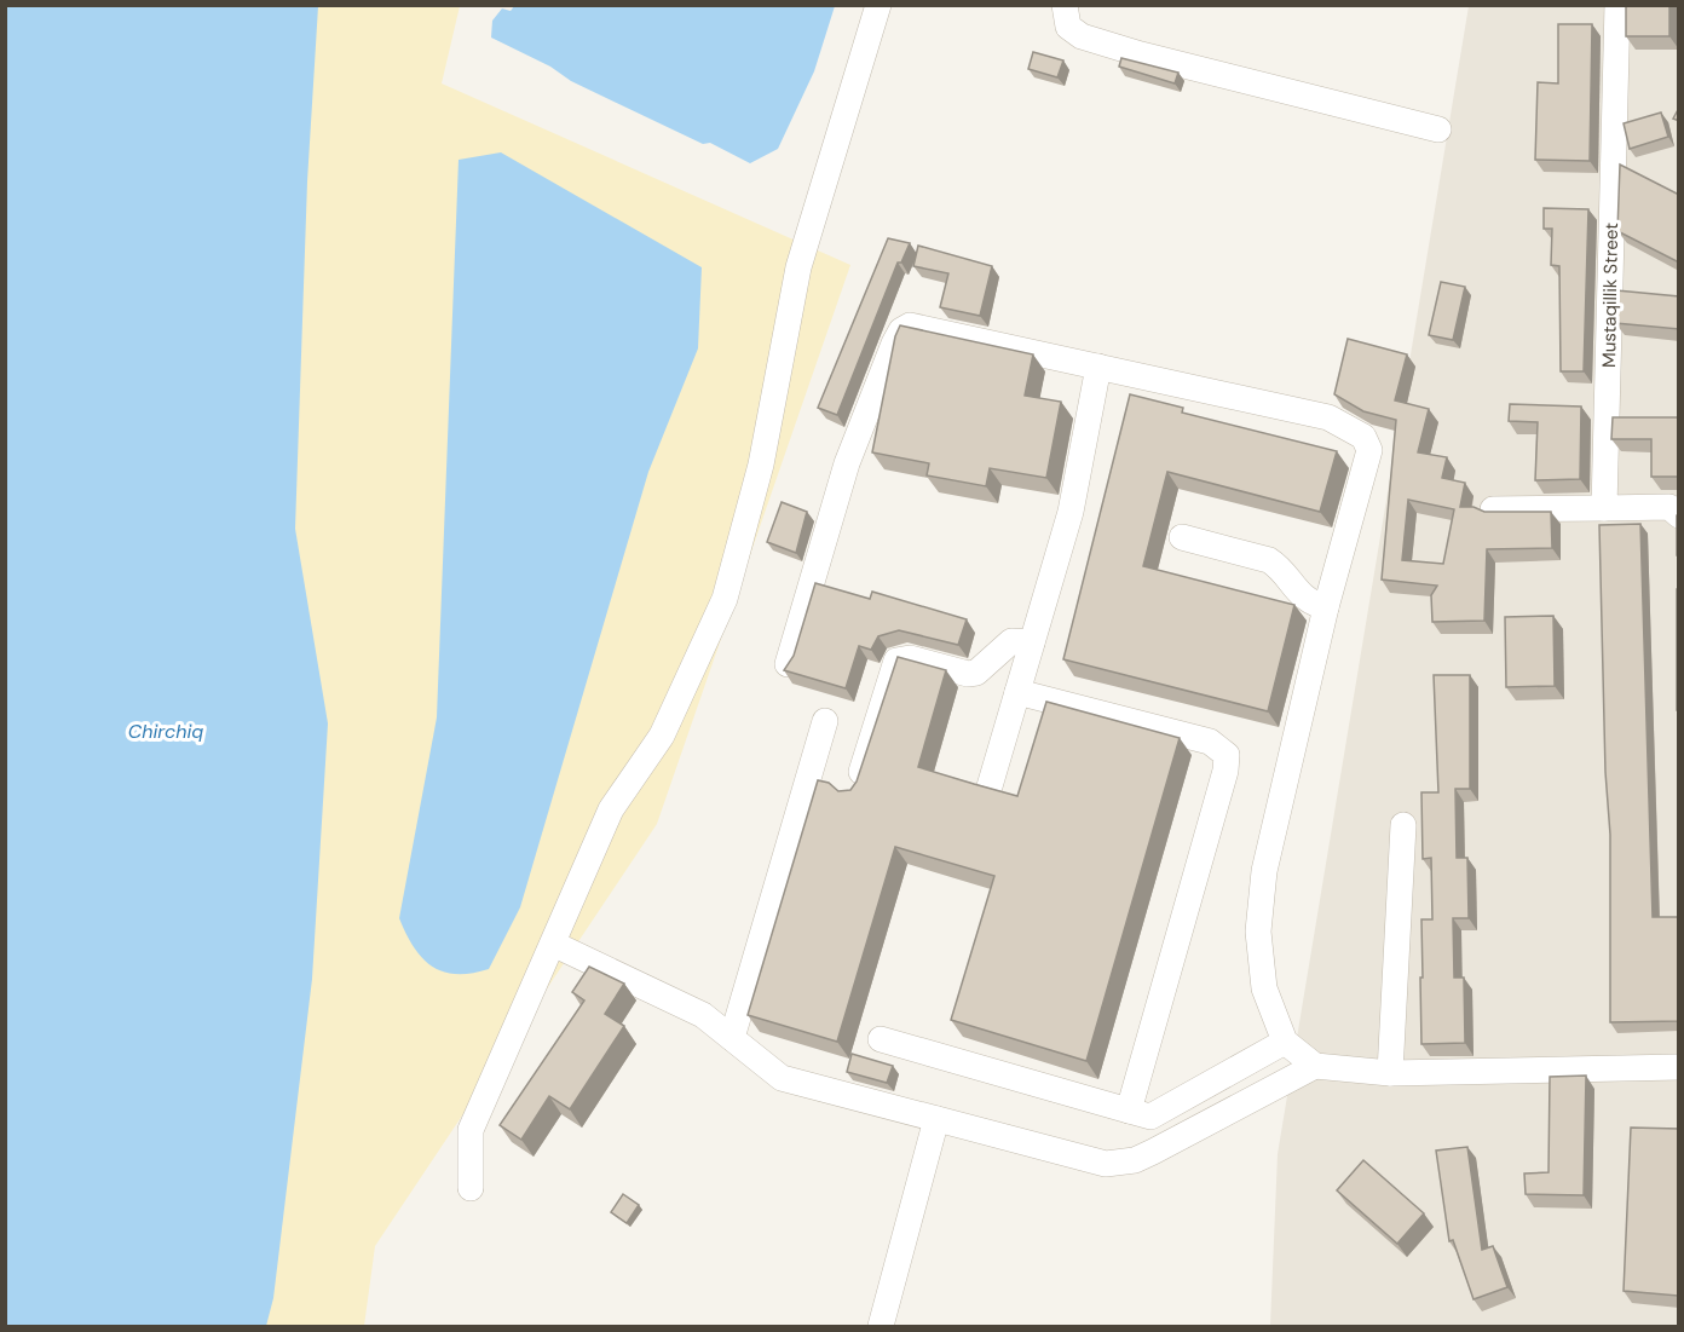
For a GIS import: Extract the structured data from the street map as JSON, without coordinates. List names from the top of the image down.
{
  "streets": {
    "street": ["Mustaqillik Street"]
  },
  "water": ["Chirchiq"]
}
